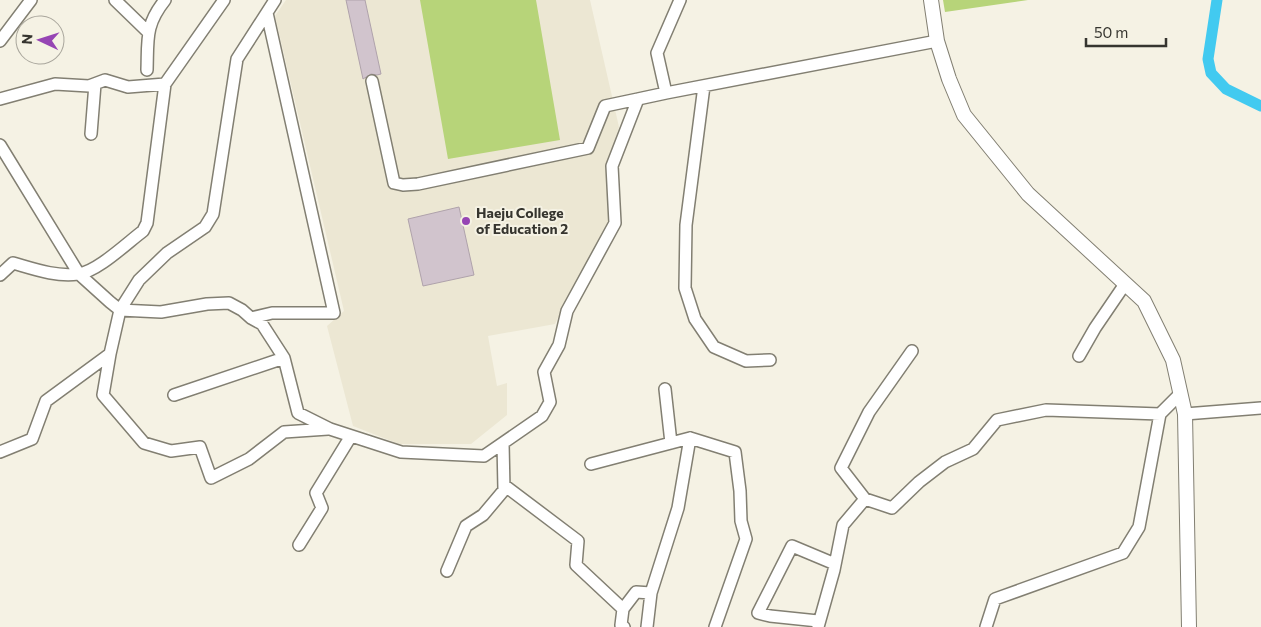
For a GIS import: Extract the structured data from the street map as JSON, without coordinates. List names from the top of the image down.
{
  "places": ["Haeju College of Education 2"],
  "scale_bar": "50 m",
  "north": "left"
}
